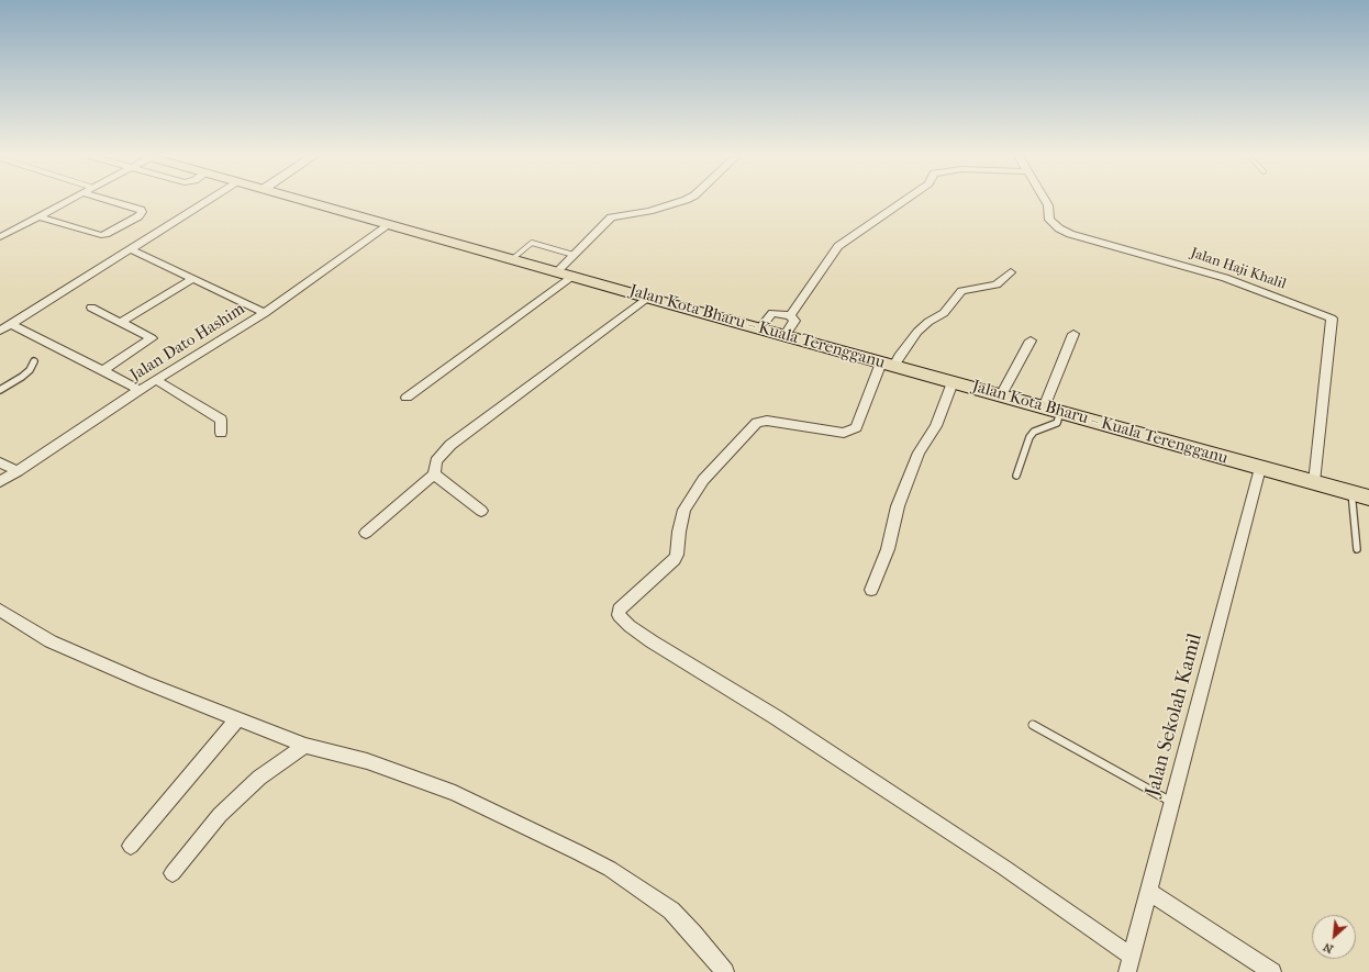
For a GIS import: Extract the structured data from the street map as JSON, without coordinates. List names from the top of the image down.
{
  "streets": {
    "main road": ["Jalan Kota Bharu – Kuala Terengganu"],
    "street": ["Jalan Haji Khalil", "Jalan Dato Hashim", "Jalan Sekolah Kamil"]
  },
  "crossings": [
    ["Jalan Haji Khalil", "Jalan Kota Bharu – Kuala Terengganu"],
    ["Jalan Kota Bharu – Kuala Terengganu", "Jalan Dato Hashim"],
    ["Jalan Kota Bharu – Kuala Terengganu", "Jalan Sekolah Kamil"]
  ],
  "north": "bottom left"
}
